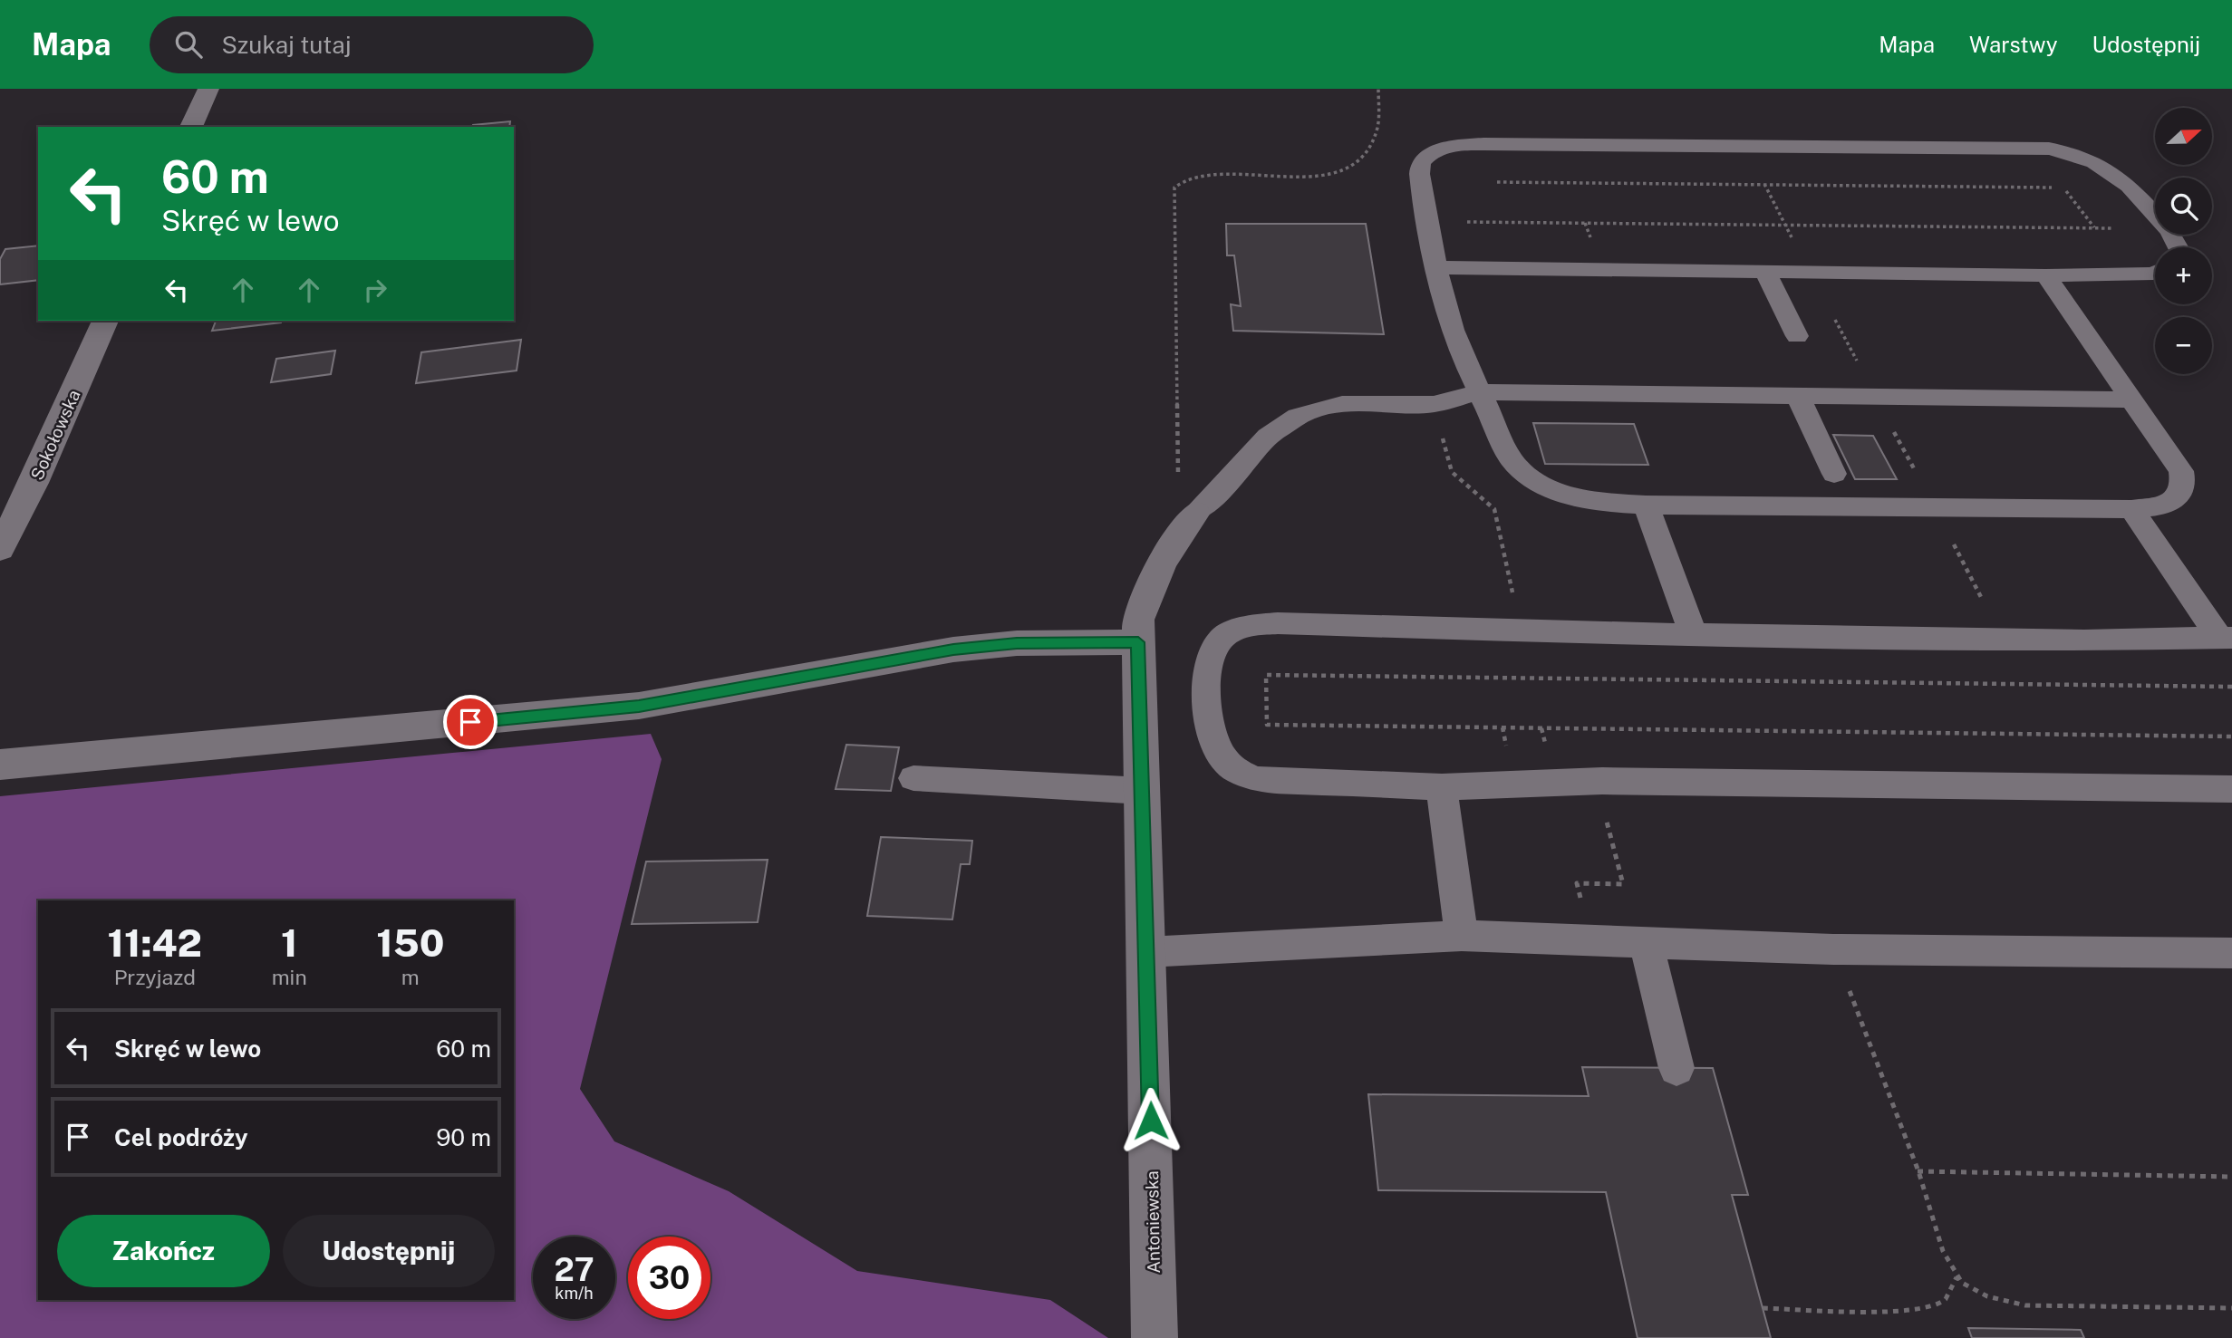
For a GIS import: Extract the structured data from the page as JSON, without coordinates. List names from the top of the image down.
{
  "streets": {
    "street": ["Sokołowska", "Antoniewska"]
  },
  "north": "right",
  "page": {
    "header": "Mapa",
    "search": "Szukaj tutaj",
    "nav": ["Mapa", "Warstwy", "Udostępnij"],
    "map_buttons": ["+", "−"],
    "turn": ["60 m", "Skręć w lewo"],
    "eta": [
      "11:42",
      "Przyjazd",
      "1",
      "min",
      "150",
      "m"
    ],
    "list": [
      {
        "name": "Skręć w lewo",
        "value": "60 m"
      },
      {
        "name": "Cel podróży",
        "value": "90 m"
      }
    ],
    "buttons": ["Zakończ", "Udostępnij"],
    "speed": "27 km/h",
    "limit": "30"
  }
}
